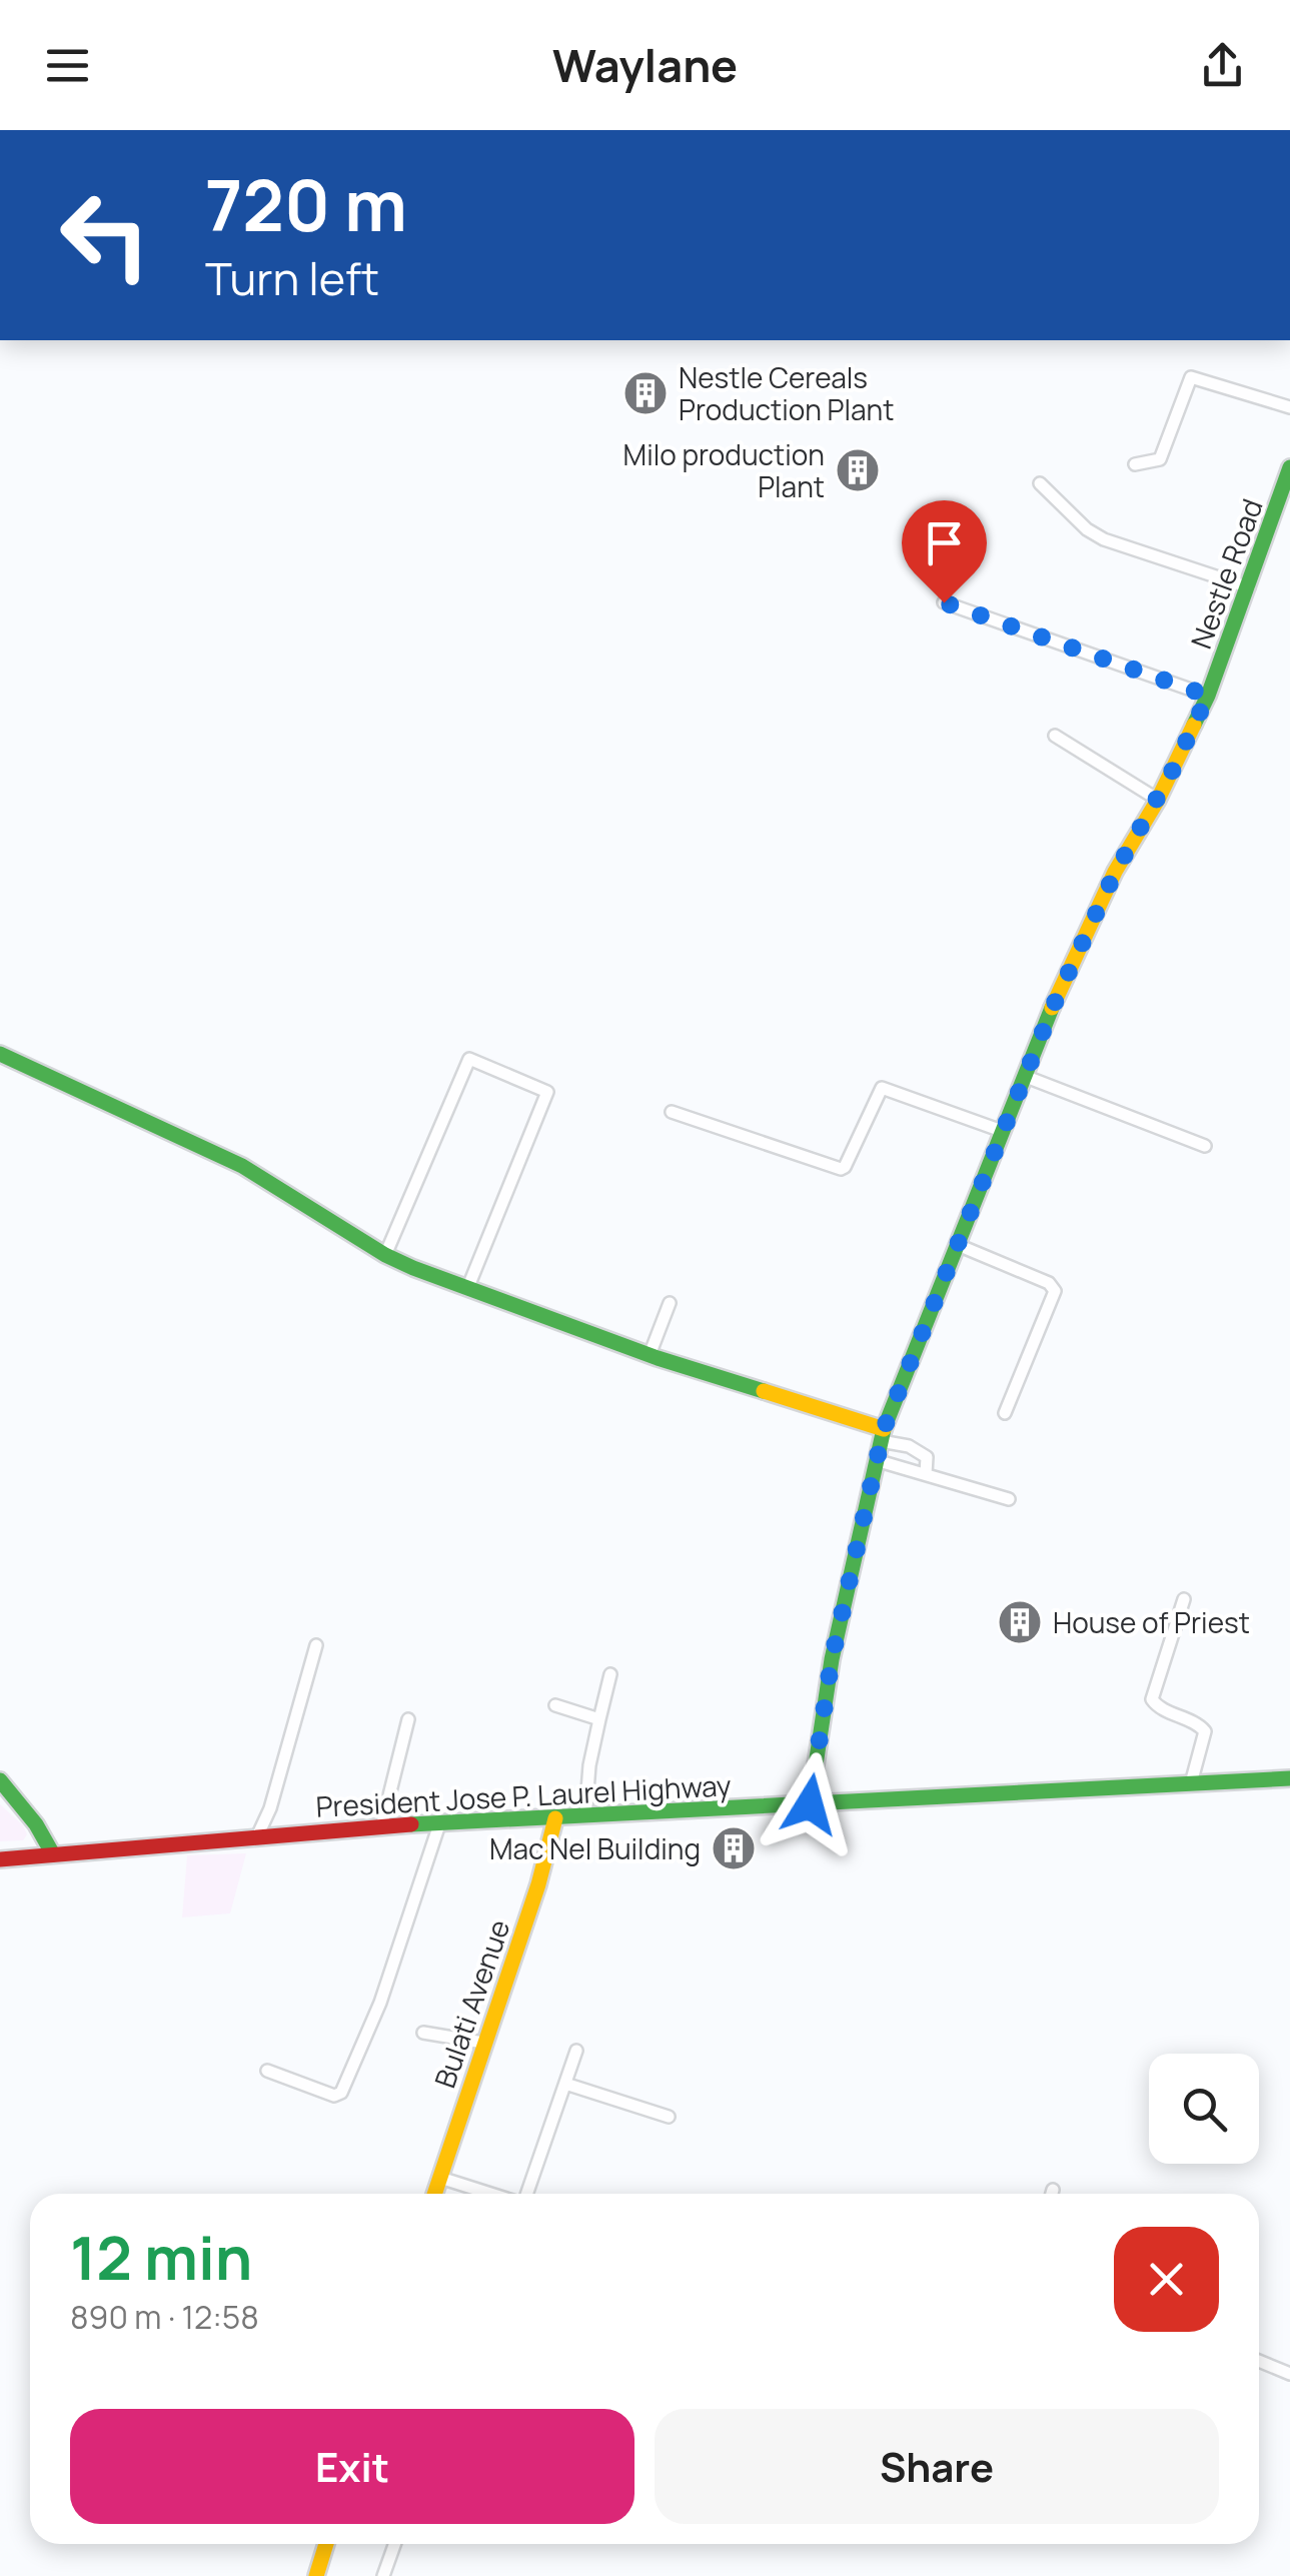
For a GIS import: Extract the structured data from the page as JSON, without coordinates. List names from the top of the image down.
{
  "streets": {
    "main road": ["Nestle Road", "President Jose P. Laurel Highway", "Bulati Avenue"]
  },
  "crossings": [
    ["Nestle Road", "President Jose P. Laurel Highway"],
    ["President Jose P. Laurel Highway", "Bulati Avenue"]
  ],
  "places": {
    "building": [
      "Nestle Cereals Production Plant",
      "Milo production Plant",
      "House of Priest",
      "Mac Nel Building"
    ]
  },
  "page": {
    "header": "Waylane",
    "turn": ["720 m", "Turn left"],
    "heading": ["12 min", "890 m · 12:58"],
    "buttons": ["Exit", "Share"]
  }
}
